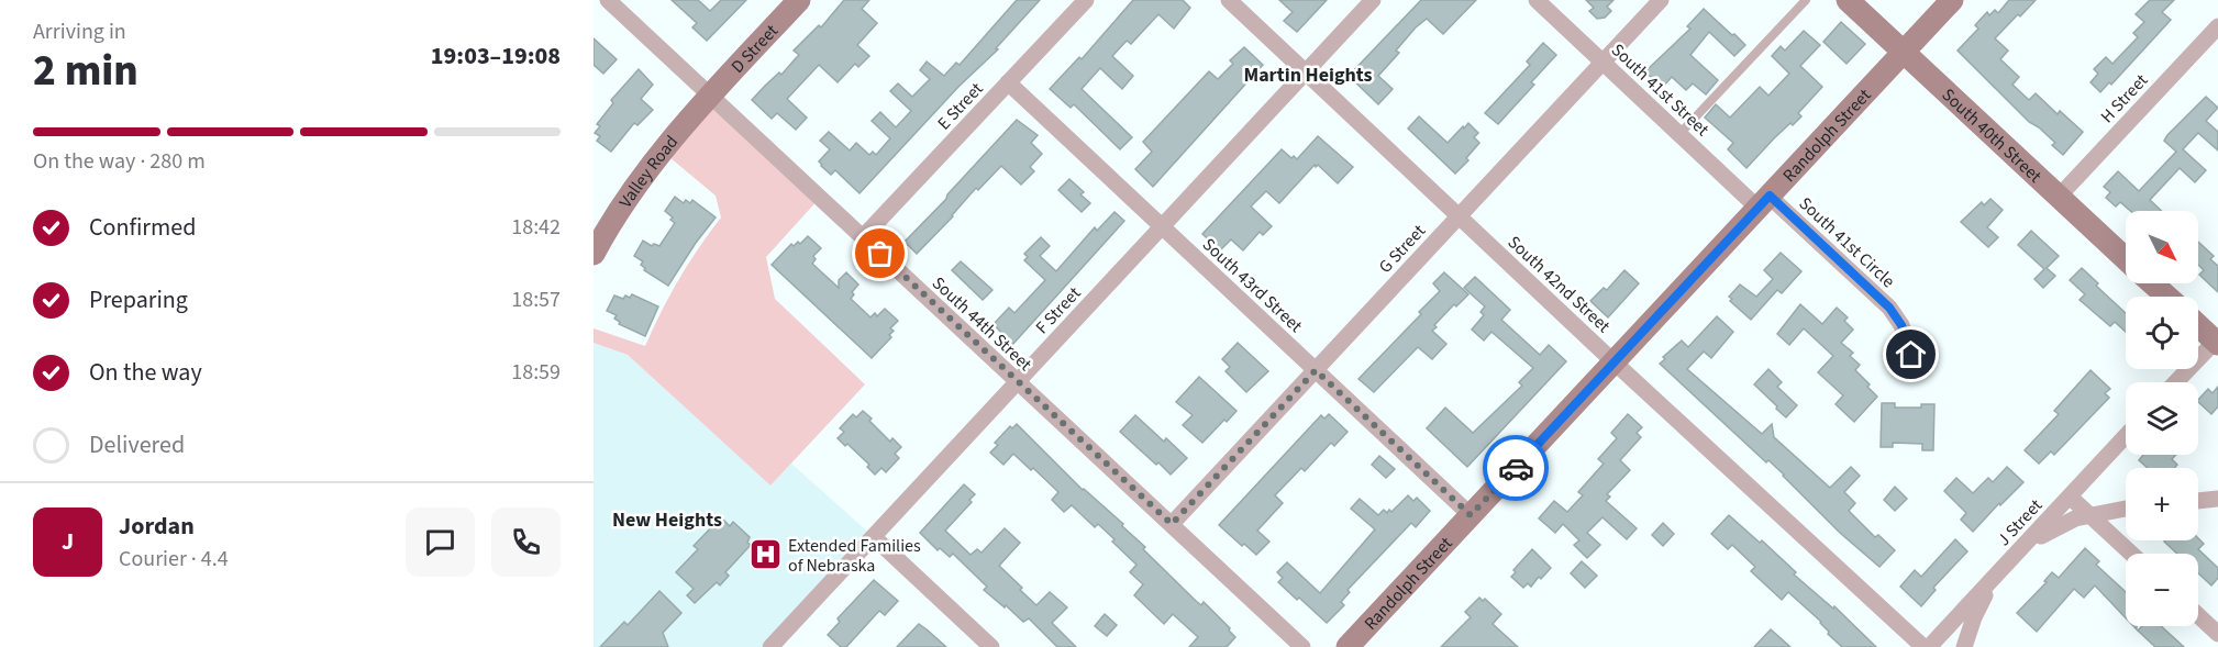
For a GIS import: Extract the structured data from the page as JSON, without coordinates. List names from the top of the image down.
{
  "streets": {
    "main road": [
      "D Street",
      "Randolph Street",
      "South 40th Street",
      "Valley Road"
    ],
    "street": [
      "South 41st Street",
      "H Street",
      "E Street",
      "South 41st Circle",
      "G Street",
      "South 42nd Street",
      "South 43rd Street",
      "F Street",
      "South 44th Street",
      "J Street"
    ]
  },
  "crossings": [
    ["D Street", "Valley Road"],
    ["D Street", "South 44th Street"],
    ["South 41st Street", "Randolph Street"],
    ["South 41st Street", "South 41st Circle"],
    ["South 41st Street", "G Street"],
    ["H Street", "South 40th Street"],
    ["E Street", "South 43rd Street"],
    ["E Street", "South 44th Street"],
    ["Randolph Street", "South 40th Street"],
    ["Randolph Street", "South 41st Circle"],
    ["Randolph Street", "South 42nd Street"],
    ["Randolph Street", "South 43rd Street"],
    ["Valley Road", "South 44th Street"],
    ["G Street", "South 42nd Street"],
    ["G Street", "South 43rd Street"],
    ["G Street", "South 44th Street"],
    ["South 42nd Street", "F Street"],
    ["South 43rd Street", "F Street"],
    ["F Street", "South 44th Street"]
  ],
  "districts": ["Martin Heights", "New Heights"],
  "places": {
    "hospital": ["Extended Families of Nebraska"]
  },
  "north": "bottom right",
  "page": {
    "heading": ["2 min", "Arriving in", "19:03–19:08"],
    "panel": ["Jordan", "Courier · 4.4"],
    "bar": "On the way · 280 m",
    "list": [
      ["Confirmed", "18:42"],
      ["Preparing", "18:57"],
      ["On the way", "18:59"],
      "Delivered"
    ],
    "map_buttons": ["+", "−"],
    "round": "J"
  }
}
